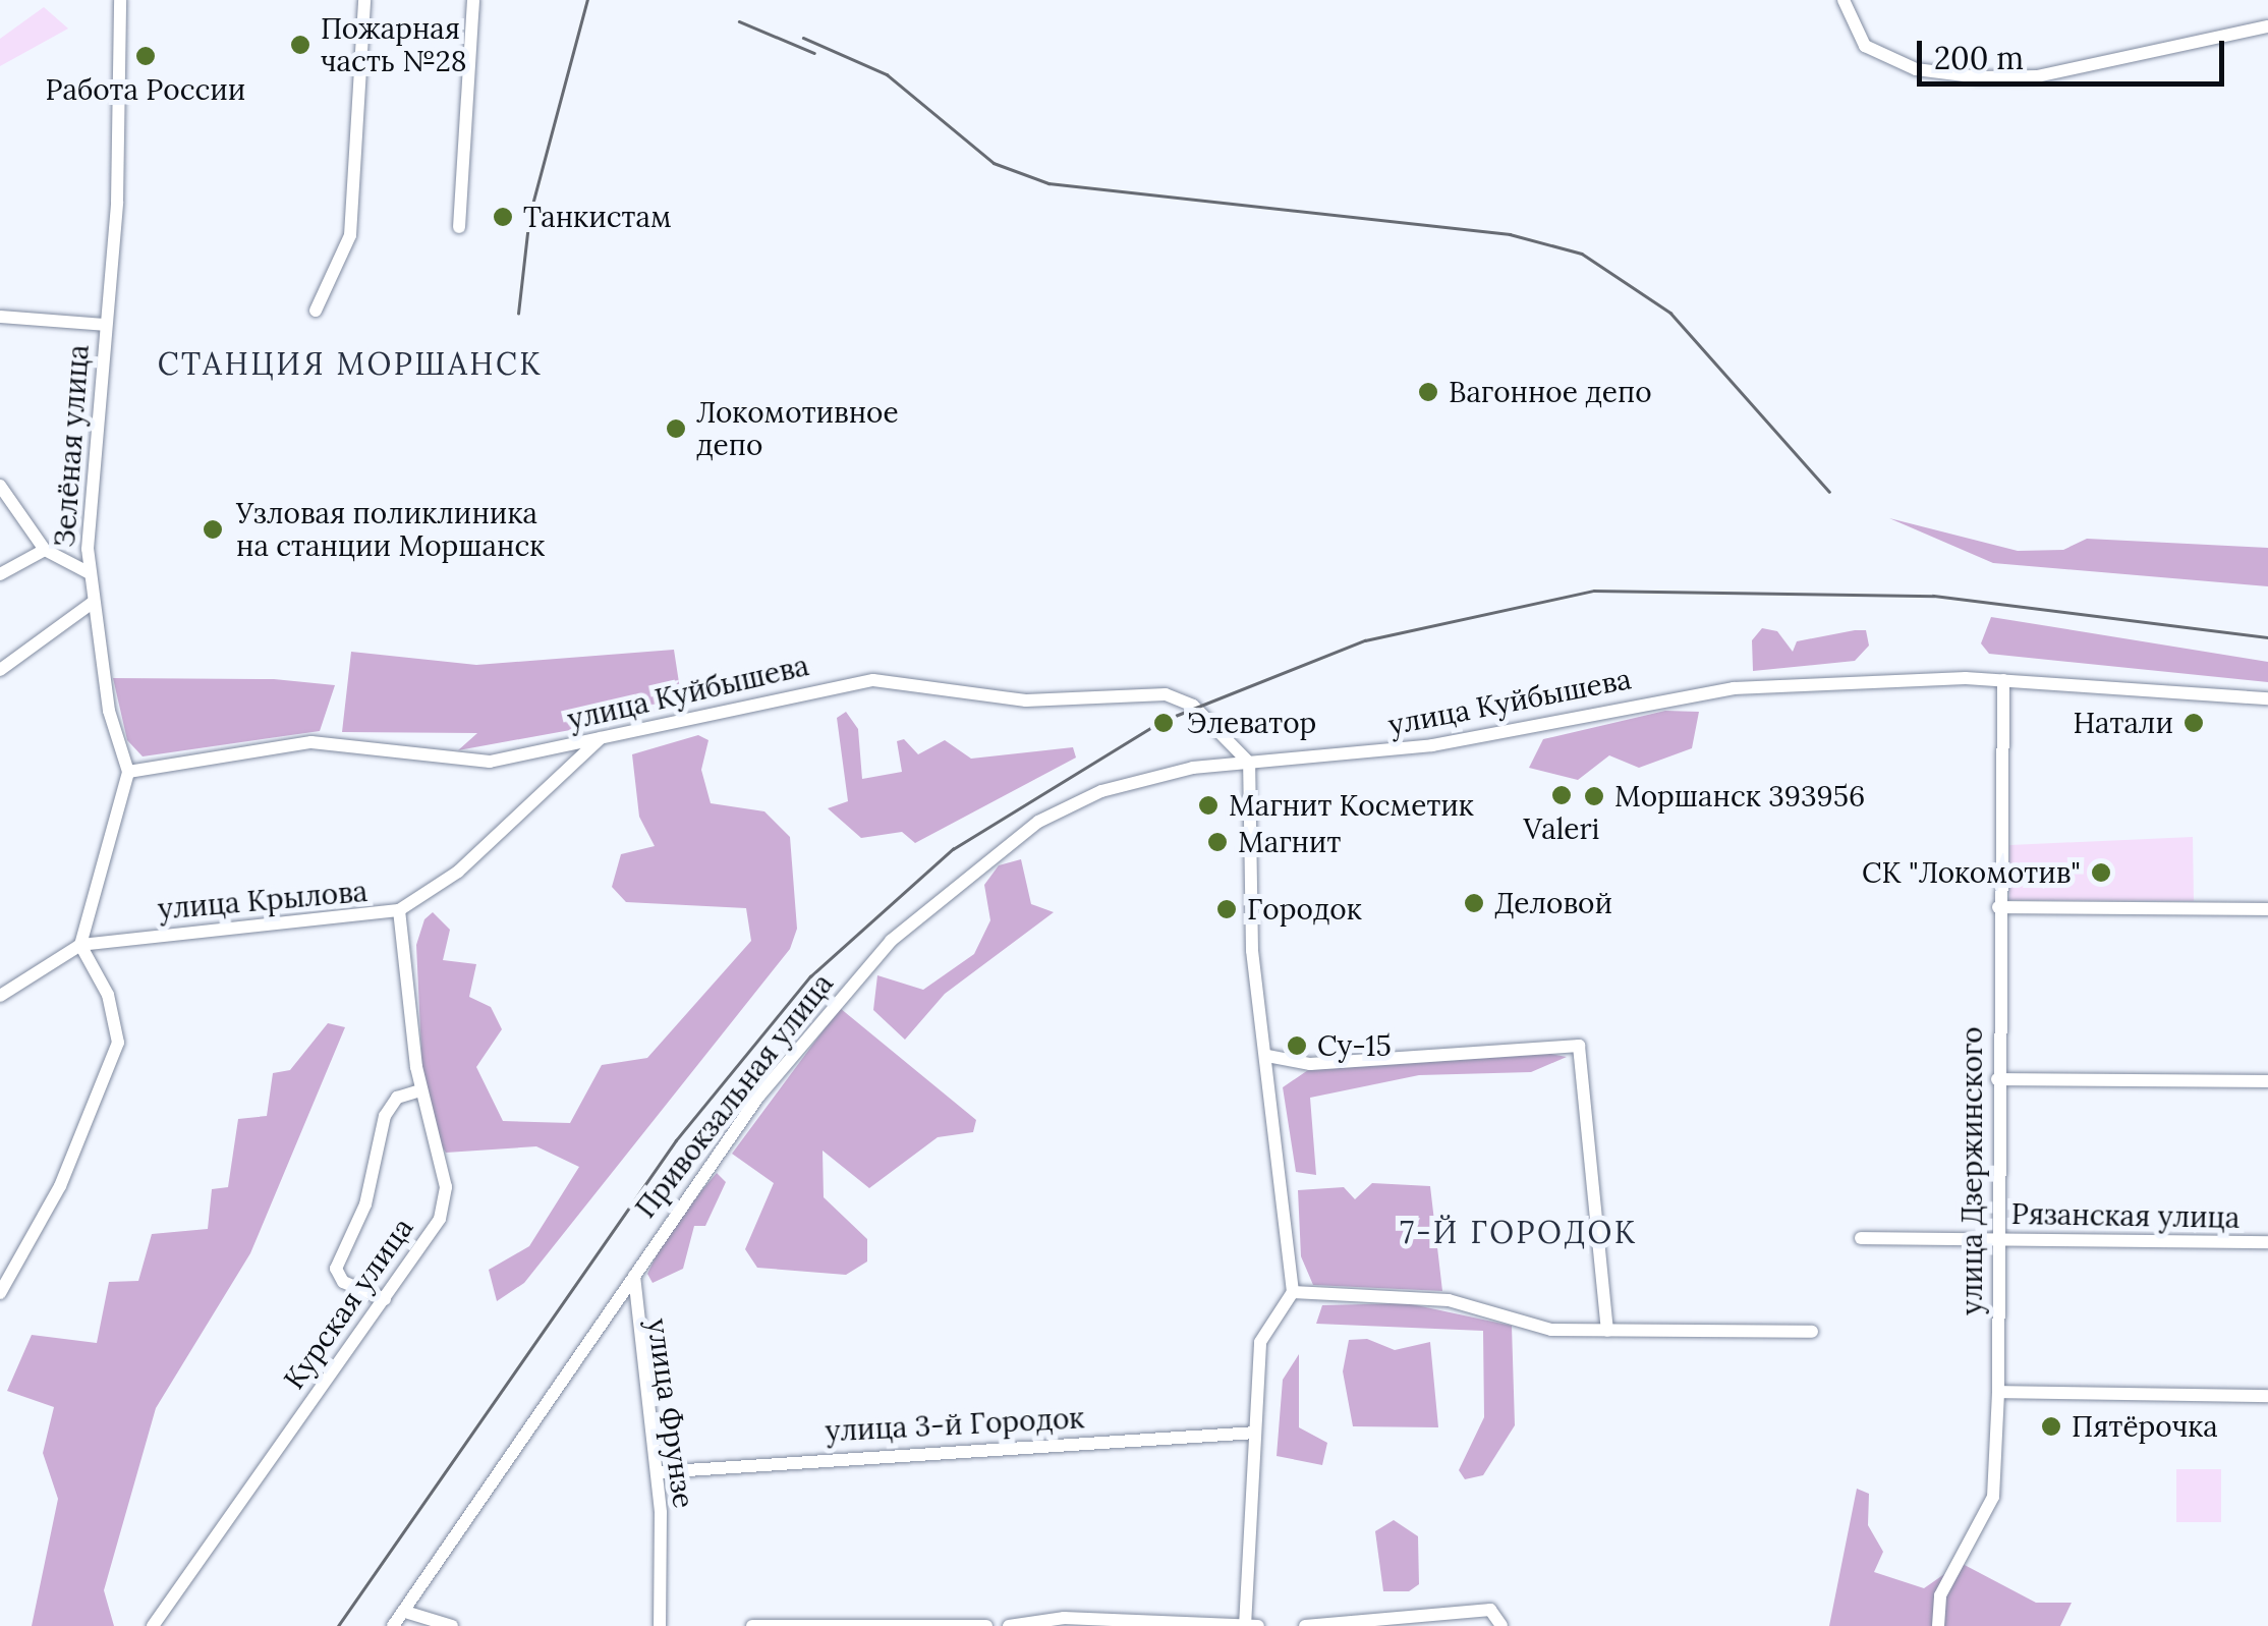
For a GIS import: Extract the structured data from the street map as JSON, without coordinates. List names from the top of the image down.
{
  "streets": {
    "street": [
      "Зелёная улица",
      "улица Куйбышева",
      "улица Крылова",
      "Привокзальная улица",
      "улица Дзержинского",
      "Рязанская улица",
      "Курская улица",
      "улица Фрунзе",
      "улица 3-й Городок"
    ]
  },
  "crossings": [
    ["Зелёная улица", "улица Куйбышева"],
    ["Зелёная улица", "улица Крылова"],
    ["улица Куйбышева", "улица Крылова"],
    ["улица Куйбышева", "Привокзальная улица"],
    ["улица Куйбышева", "улица Дзержинского"],
    ["улица Крылова", "Курская улица"],
    ["Привокзальная улица", "улица Фрунзе"],
    ["улица Дзержинского", "Рязанская улица"],
    ["улица Фрунзе", "улица 3-й Городок"]
  ],
  "districts": ["СТАНЦИЯ МОРШАНСК", "7-Й ГОРОДОК"],
  "places": [
    "Пожарная часть №28",
    "Работа России",
    "Танкистам",
    "Вагонное депо",
    "Локомотивное депо",
    "Узловая поликлиника на станции Моршанск",
    "Элеватор",
    "Натали",
    "Valeri",
    "Моршанск 393956",
    "Магнит Косметик",
    "Магнит",
    "СК \"Локомотив\"",
    "Деловой",
    "Городок",
    "Су-15",
    "Пятёрочка"
  ],
  "scale_bar": "200 m"
}
